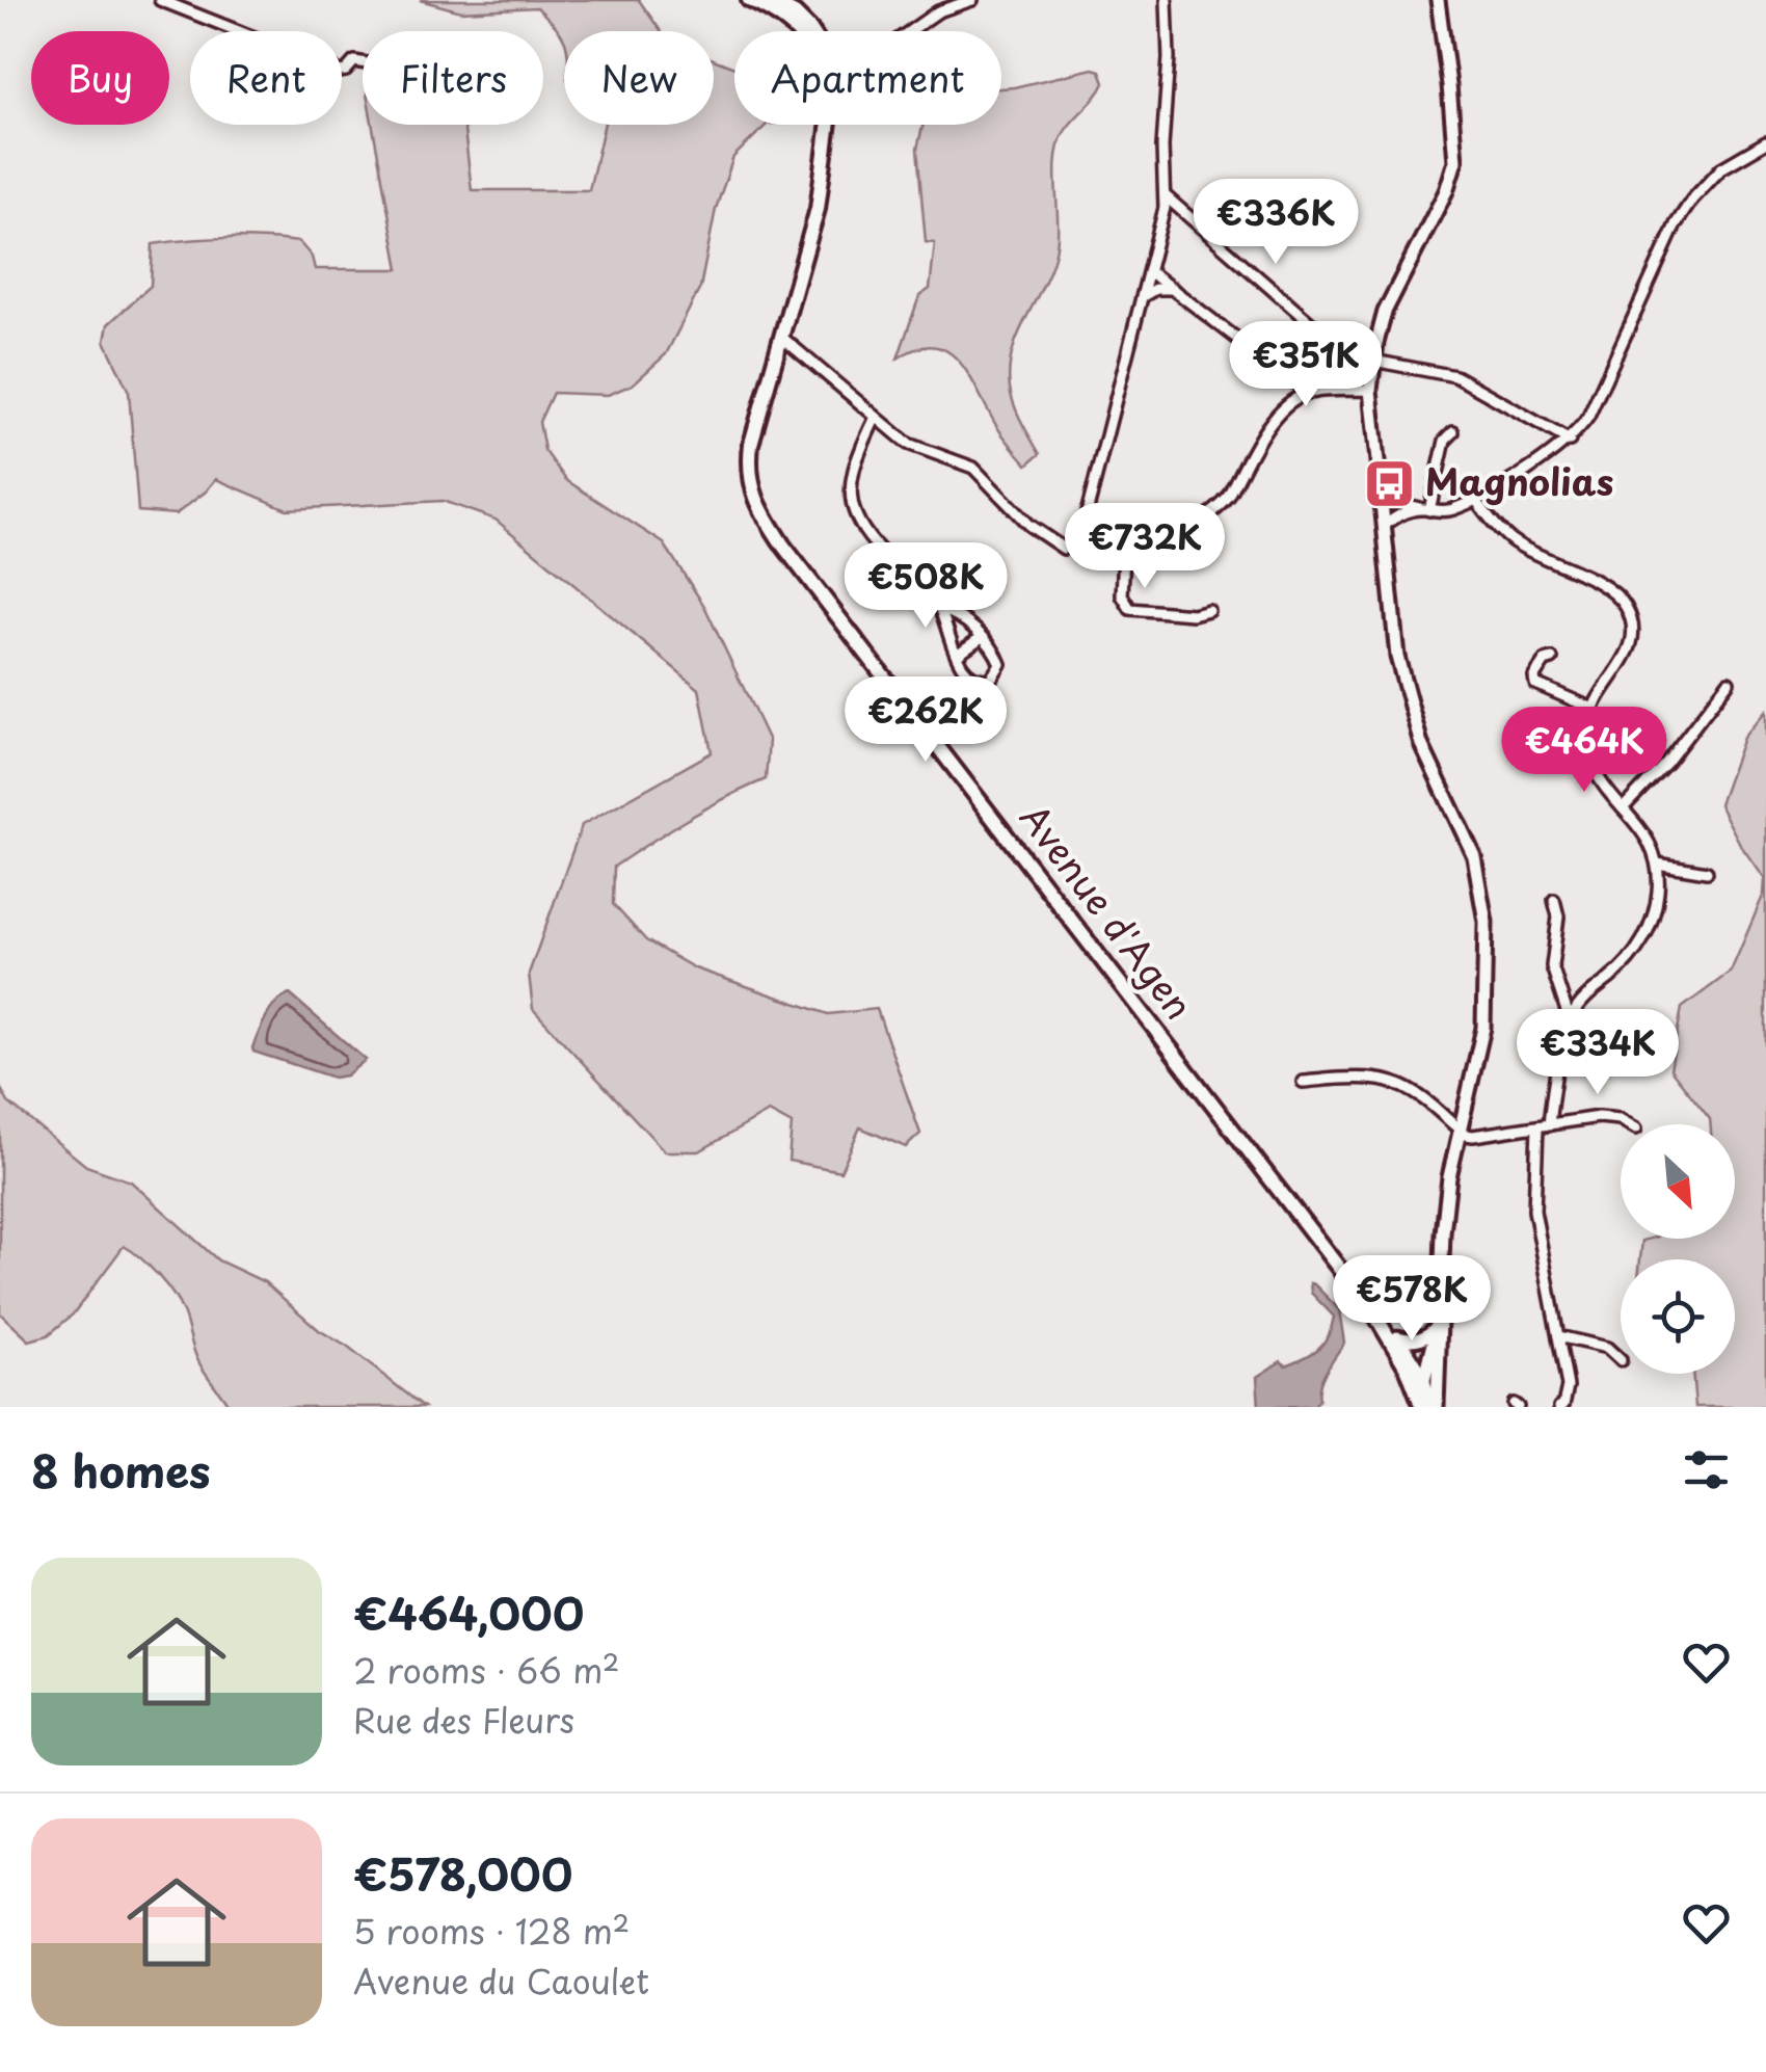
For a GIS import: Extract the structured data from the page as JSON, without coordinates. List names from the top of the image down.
{
  "streets": {
    "main road": ["Avenue d'Agen"]
  },
  "places": {
    "bus stop": ["Magnolias"]
  },
  "north": "bottom right",
  "page": {
    "chip": [
      "Buy",
      "Rent",
      "Filters",
      "New",
      "Apartment"
    ],
    "price": [
      "€336K",
      "€351K",
      "€732K",
      "€508K",
      "€262K",
      "€464K",
      "€334K",
      "€578K"
    ],
    "heading": "8 homes",
    "list": [
      {
        "name": "€464,000",
        "note": "2 rooms · 66 m² · Rue des Fleurs"
      },
      {
        "name": "€578,000",
        "note": "5 rooms · 128 m² · Avenue du Caoulet"
      }
    ]
  }
}
